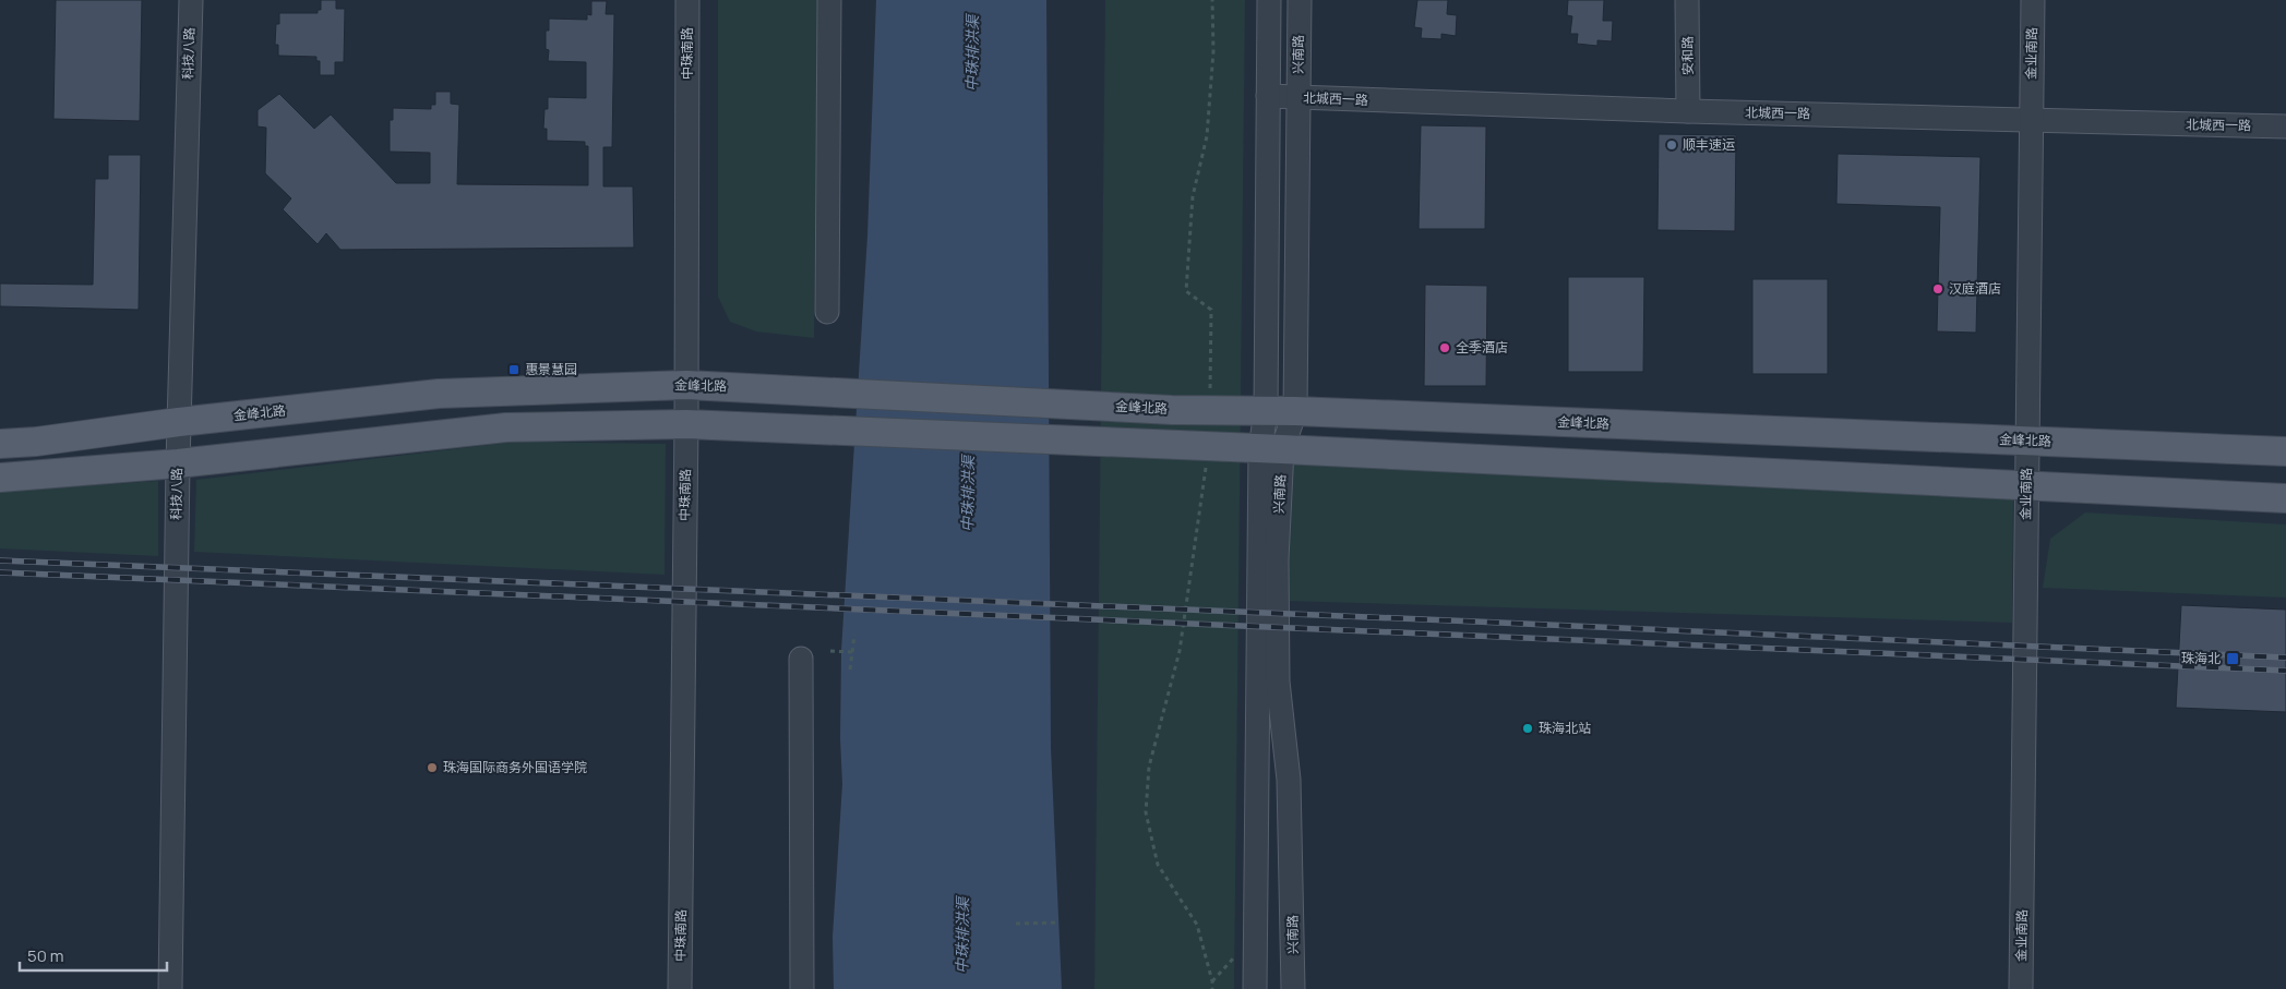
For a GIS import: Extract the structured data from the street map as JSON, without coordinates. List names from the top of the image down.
{
  "streets": {
    "main road": ["金峰北路"],
    "street": [
      "科技八路",
      "中珠南路",
      "金业南路",
      "兴南路",
      "安和路",
      "北城西一路"
    ]
  },
  "crossings": [
    ["科技八路", "金峰北路"],
    ["中珠南路", "金峰北路"],
    ["金业南路", "北城西一路"],
    ["金业南路", "金峰北路"],
    ["兴南路", "北城西一路"],
    ["兴南路", "金峰北路"],
    ["安和路", "北城西一路"]
  ],
  "water": ["中珠排洪渠"],
  "places": {
    "other": [
      "顺丰速运",
      "汉庭酒店",
      "全季酒店",
      "珠海北站",
      "珠海国际商务外国语学院"
    ],
    "transit": ["惠景慧园", "珠海北"]
  },
  "scale_bar": "50 m"
}
